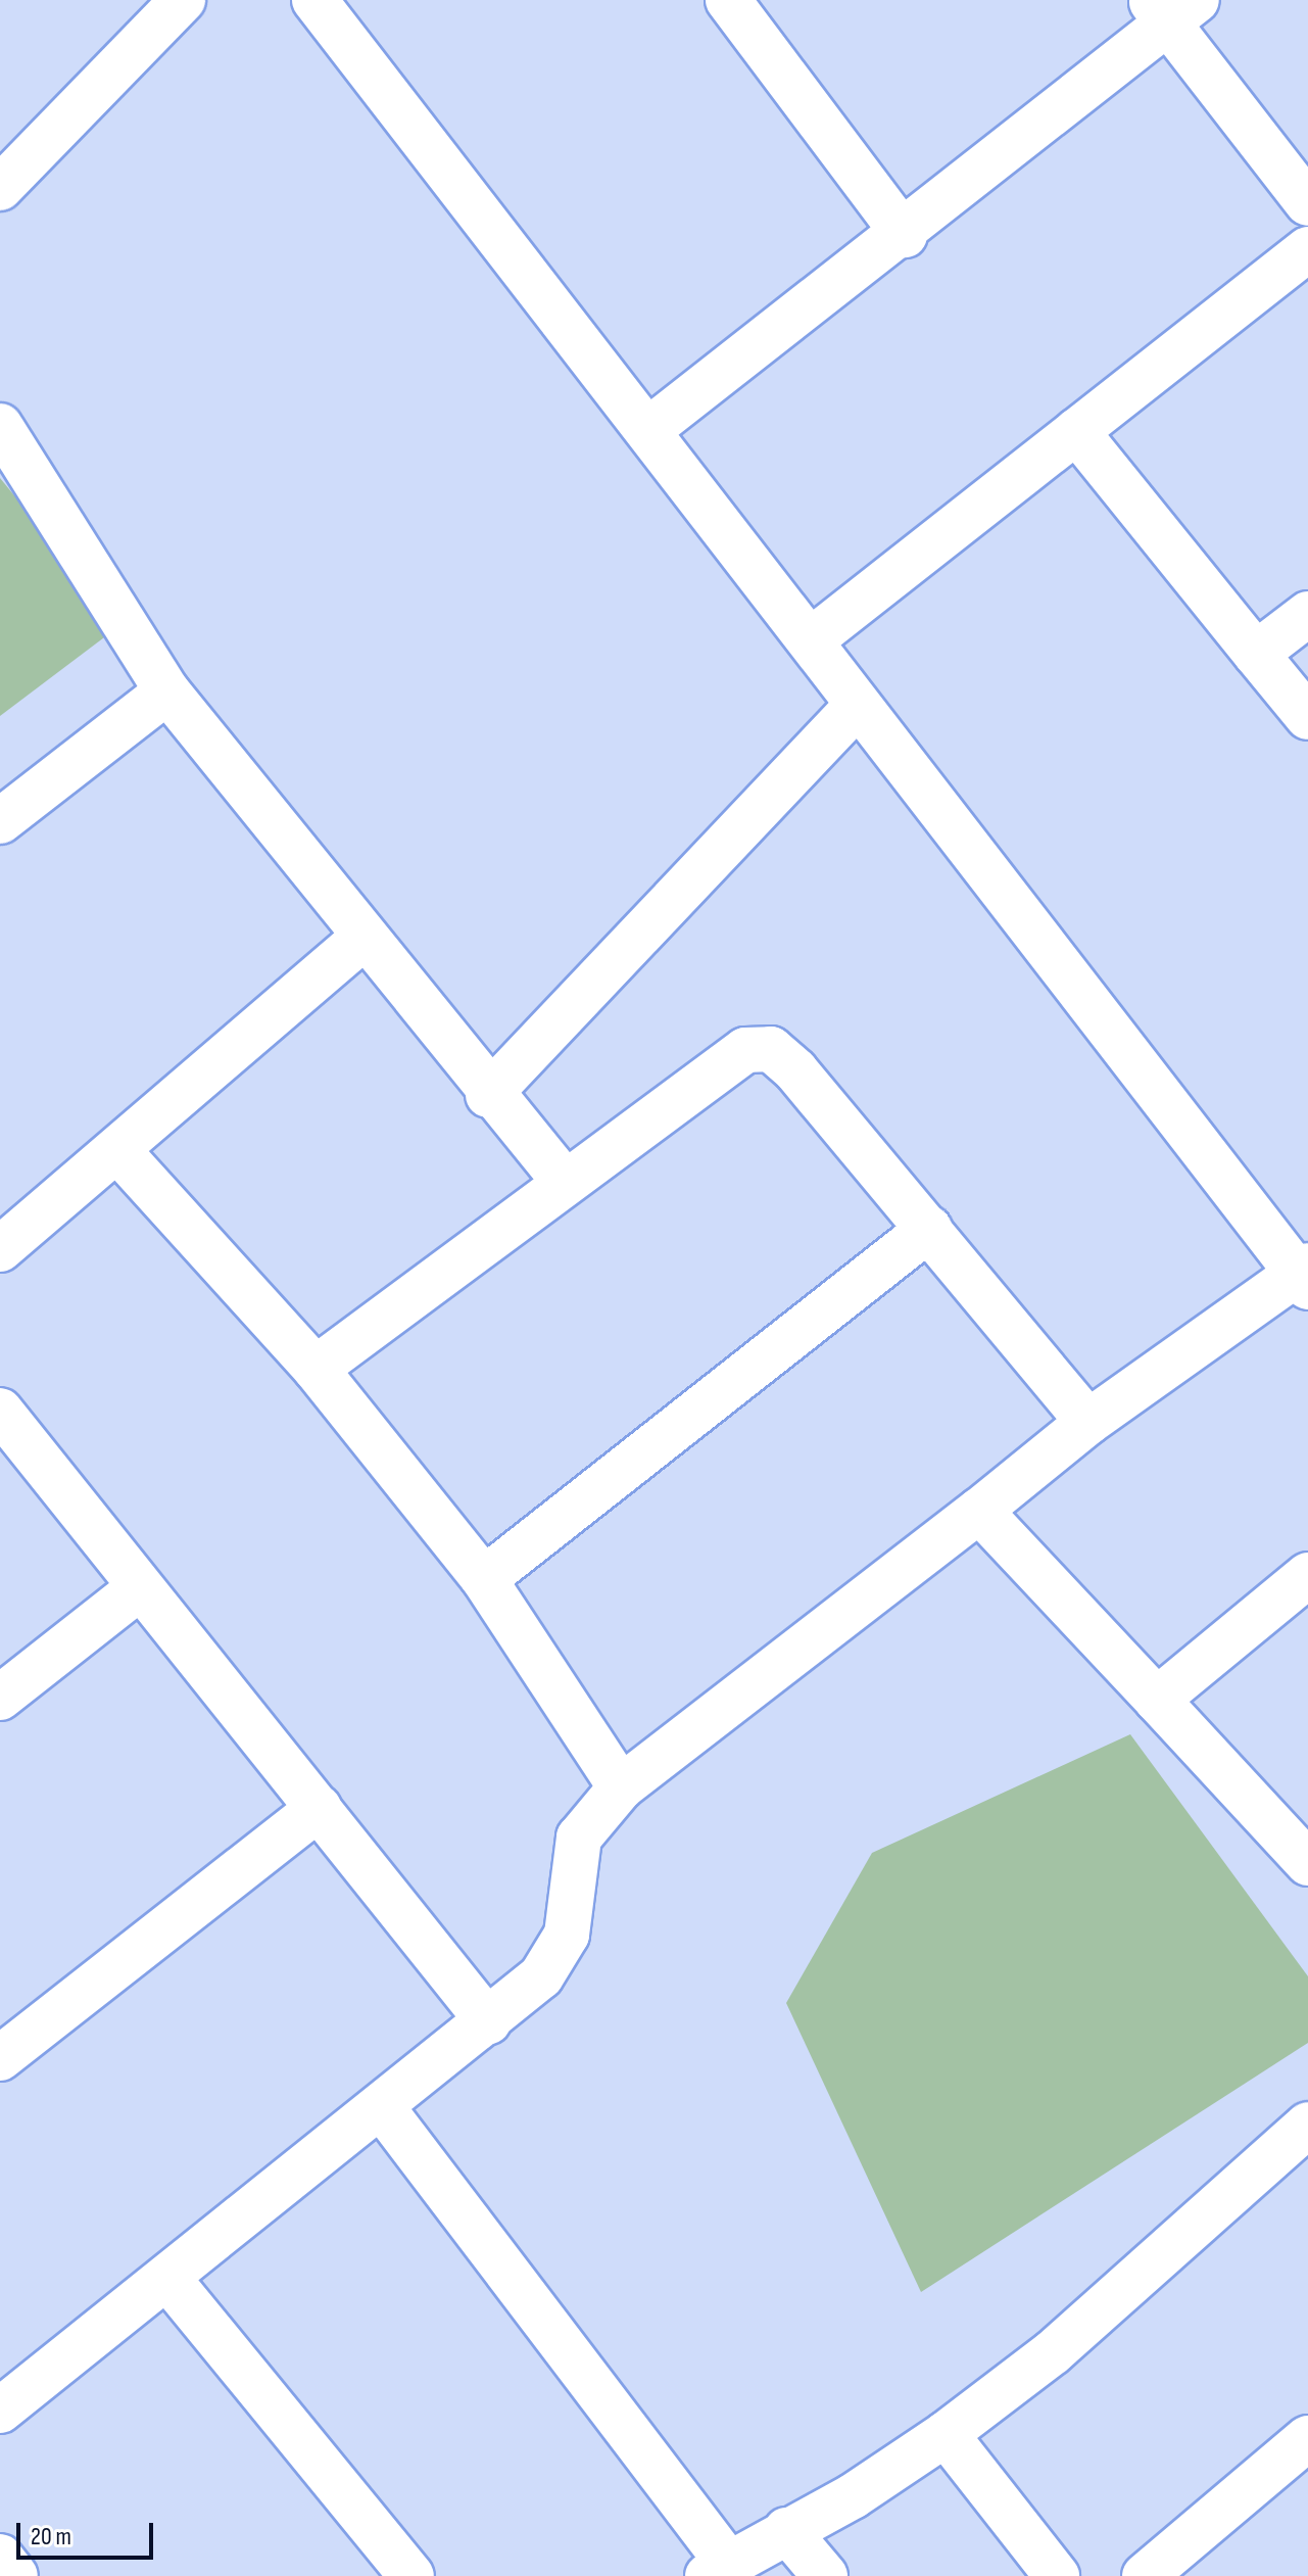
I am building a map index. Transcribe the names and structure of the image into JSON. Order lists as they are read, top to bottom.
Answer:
{
  "scale_bar": "20 m"
}
